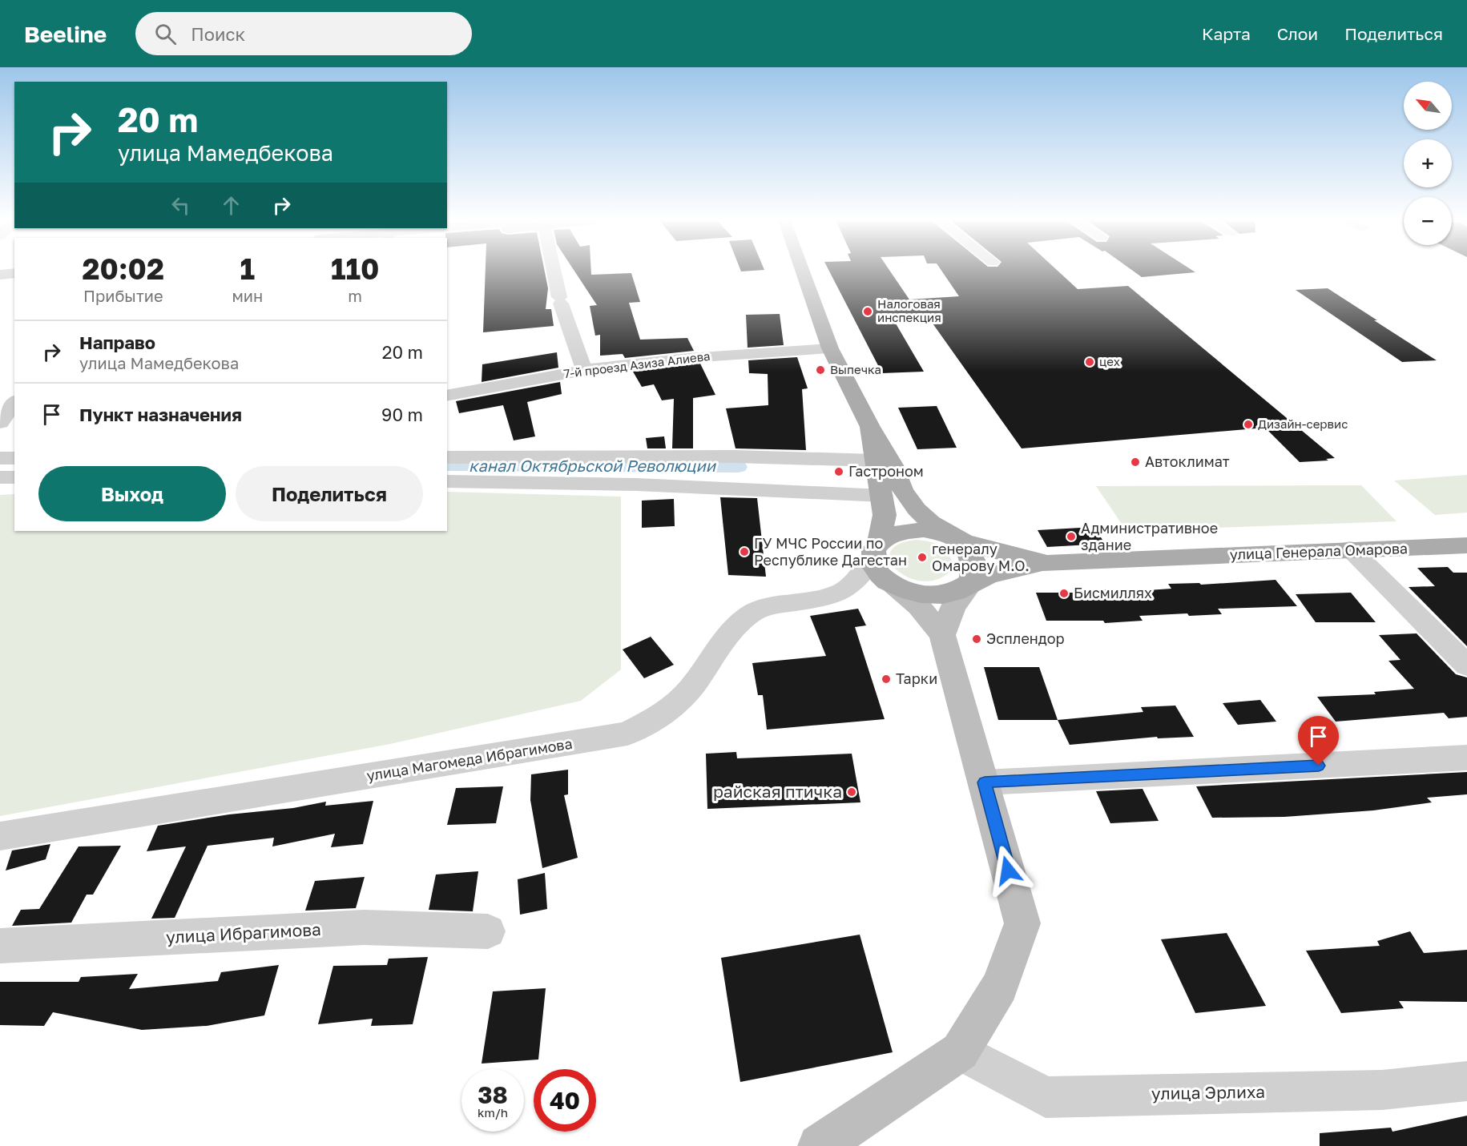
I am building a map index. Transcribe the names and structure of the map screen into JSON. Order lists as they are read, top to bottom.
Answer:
{
  "streets": {
    "main road": ["улица Генерала Омарова"],
    "street": [
      "7-й проезд Азиза Алиева",
      "улица Магомеда Ибрагимова",
      "улица Ибрагимова",
      "улица Эрлиха"
    ]
  },
  "crossings": [
    ["улица Генерала Омарова", "улица Магомеда Ибрагимова"]
  ],
  "water": ["канал Октябрьской Революции"],
  "places": [
    "Налоговая инспекция",
    "цех",
    "Выпечка",
    "Дизайн-сервис",
    "Автоклимат",
    "Гастроном",
    "Административное здание",
    "ГУ МЧС России по Республике Дагестан",
    "генералу Омарову М.О.",
    "Бисмиллях",
    "Эсплендор",
    "Тарки",
    "райская птичка"
  ],
  "north": "top left",
  "page": {
    "header": "Beeline",
    "search": "Поиск",
    "nav": ["Карта", "Слои", "Поделиться"],
    "map_buttons": ["+", "−"],
    "turn": ["20 m", "улица Мамедбекова"],
    "eta": [
      "20:02",
      "Прибытие",
      "1",
      "мин",
      "110",
      "m"
    ],
    "list": [
      {
        "name": "Направо",
        "note": "улица Мамедбекова",
        "value": "20 m"
      },
      {
        "name": "Пункт назначения",
        "value": "90 m"
      }
    ],
    "buttons": ["Выход", "Поделиться"],
    "speed": "38 km/h",
    "limit": "40"
  }
}
